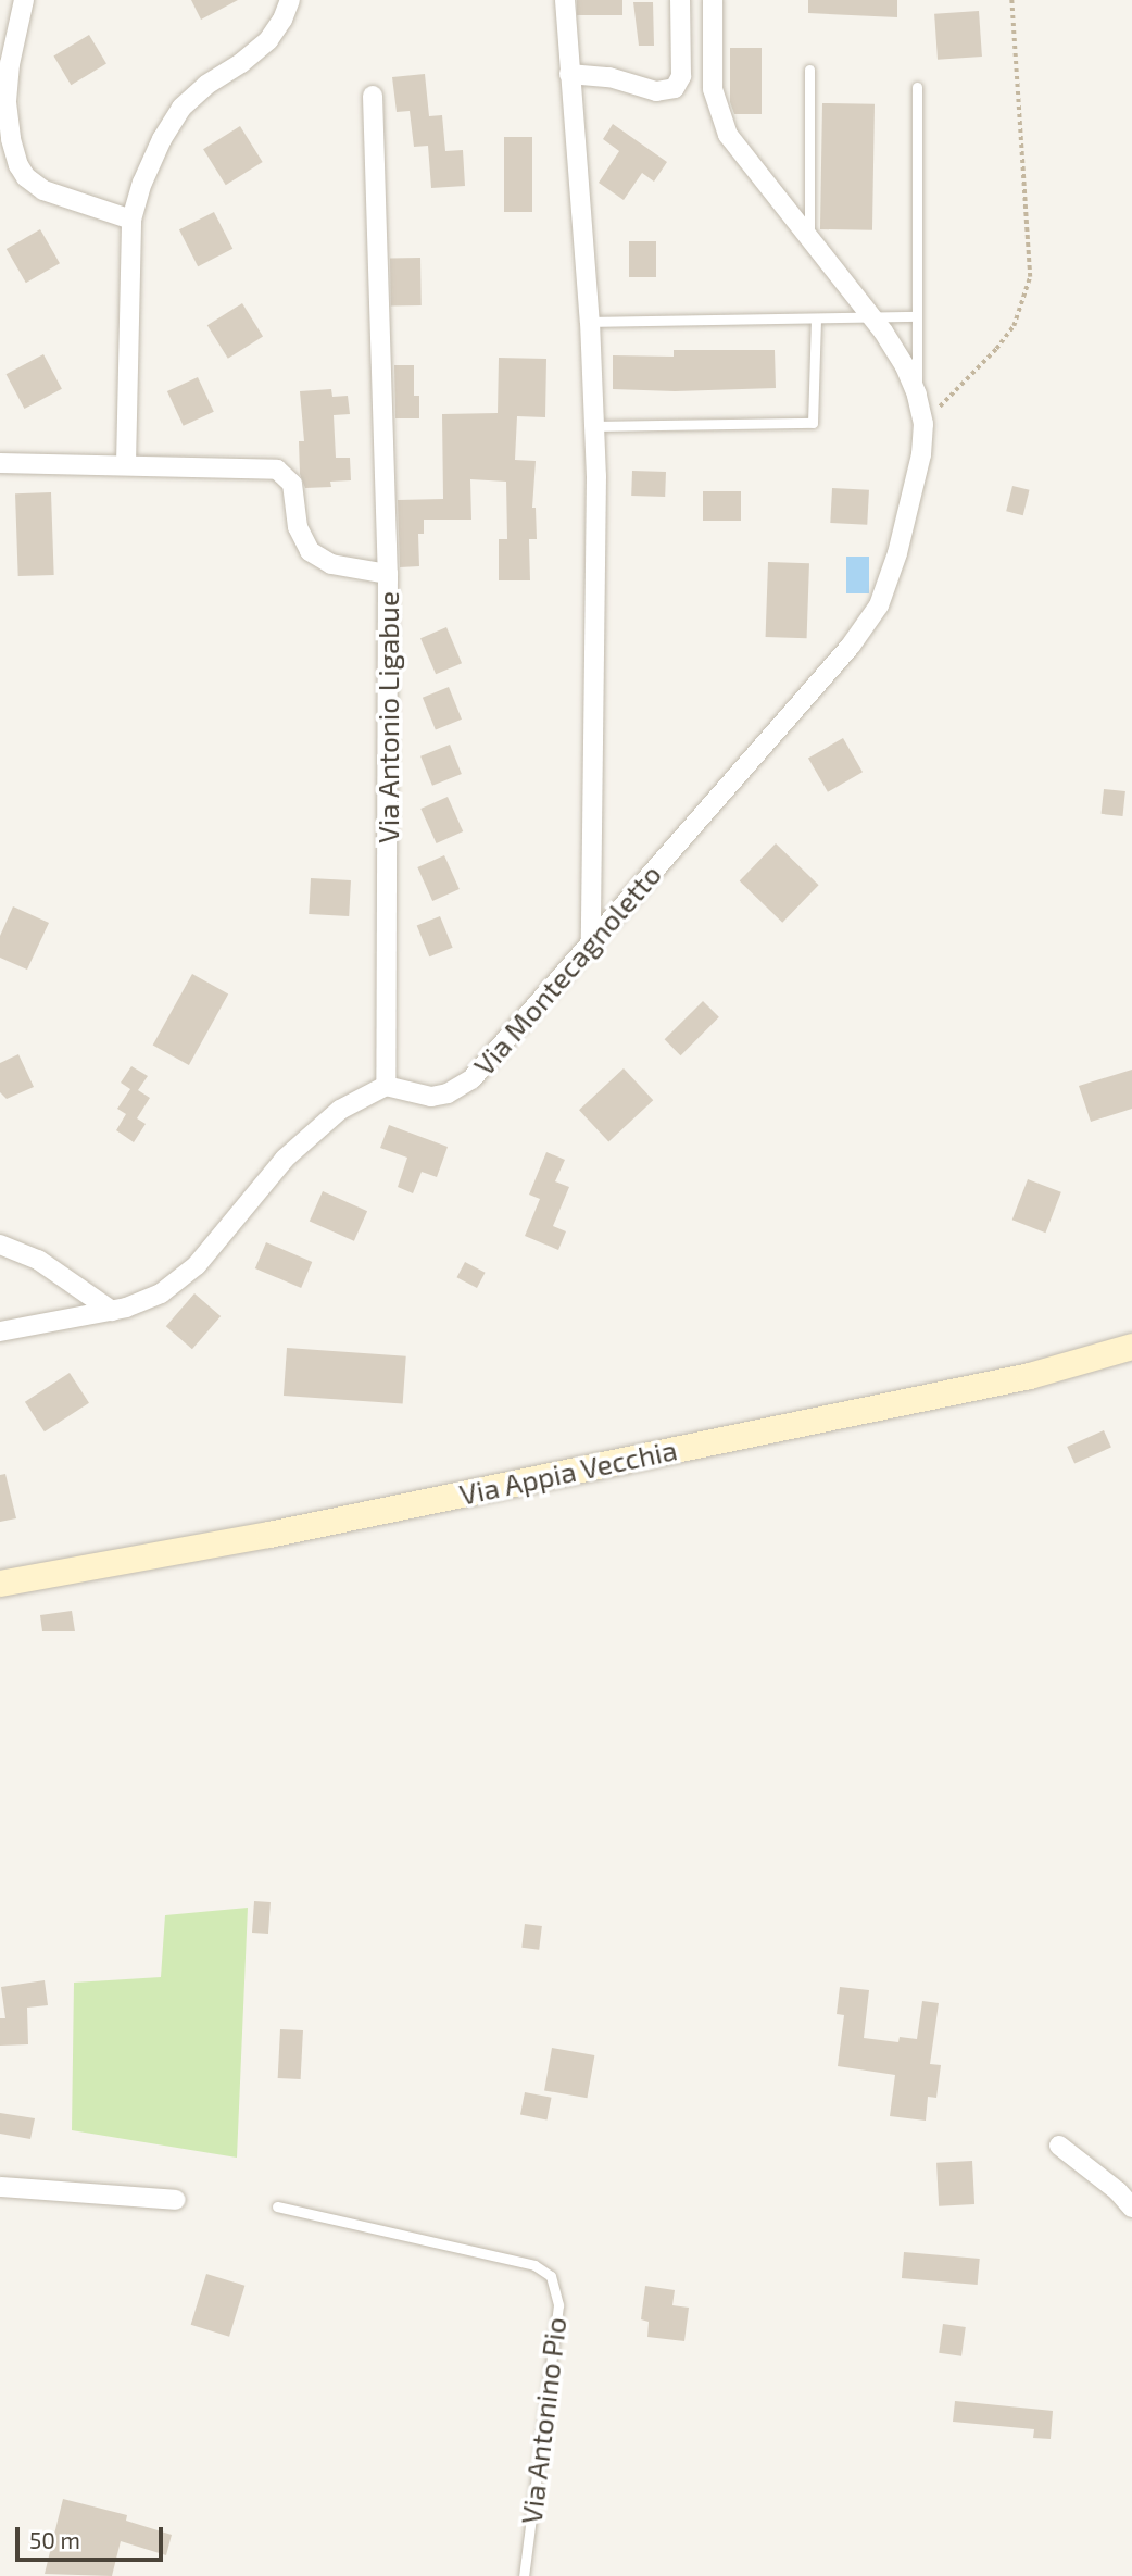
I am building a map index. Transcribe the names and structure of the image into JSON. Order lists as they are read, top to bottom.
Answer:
{
  "streets": {
    "main road": ["Via Appia Vecchia"],
    "street": ["Via Antonio Ligabue", "Via Montecagnoletto"],
    "lane": ["Via Antonino Pio"]
  },
  "crossings": [
    ["Via Antonio Ligabue", "Via Montecagnoletto"]
  ],
  "scale_bar": "50 m"
}
